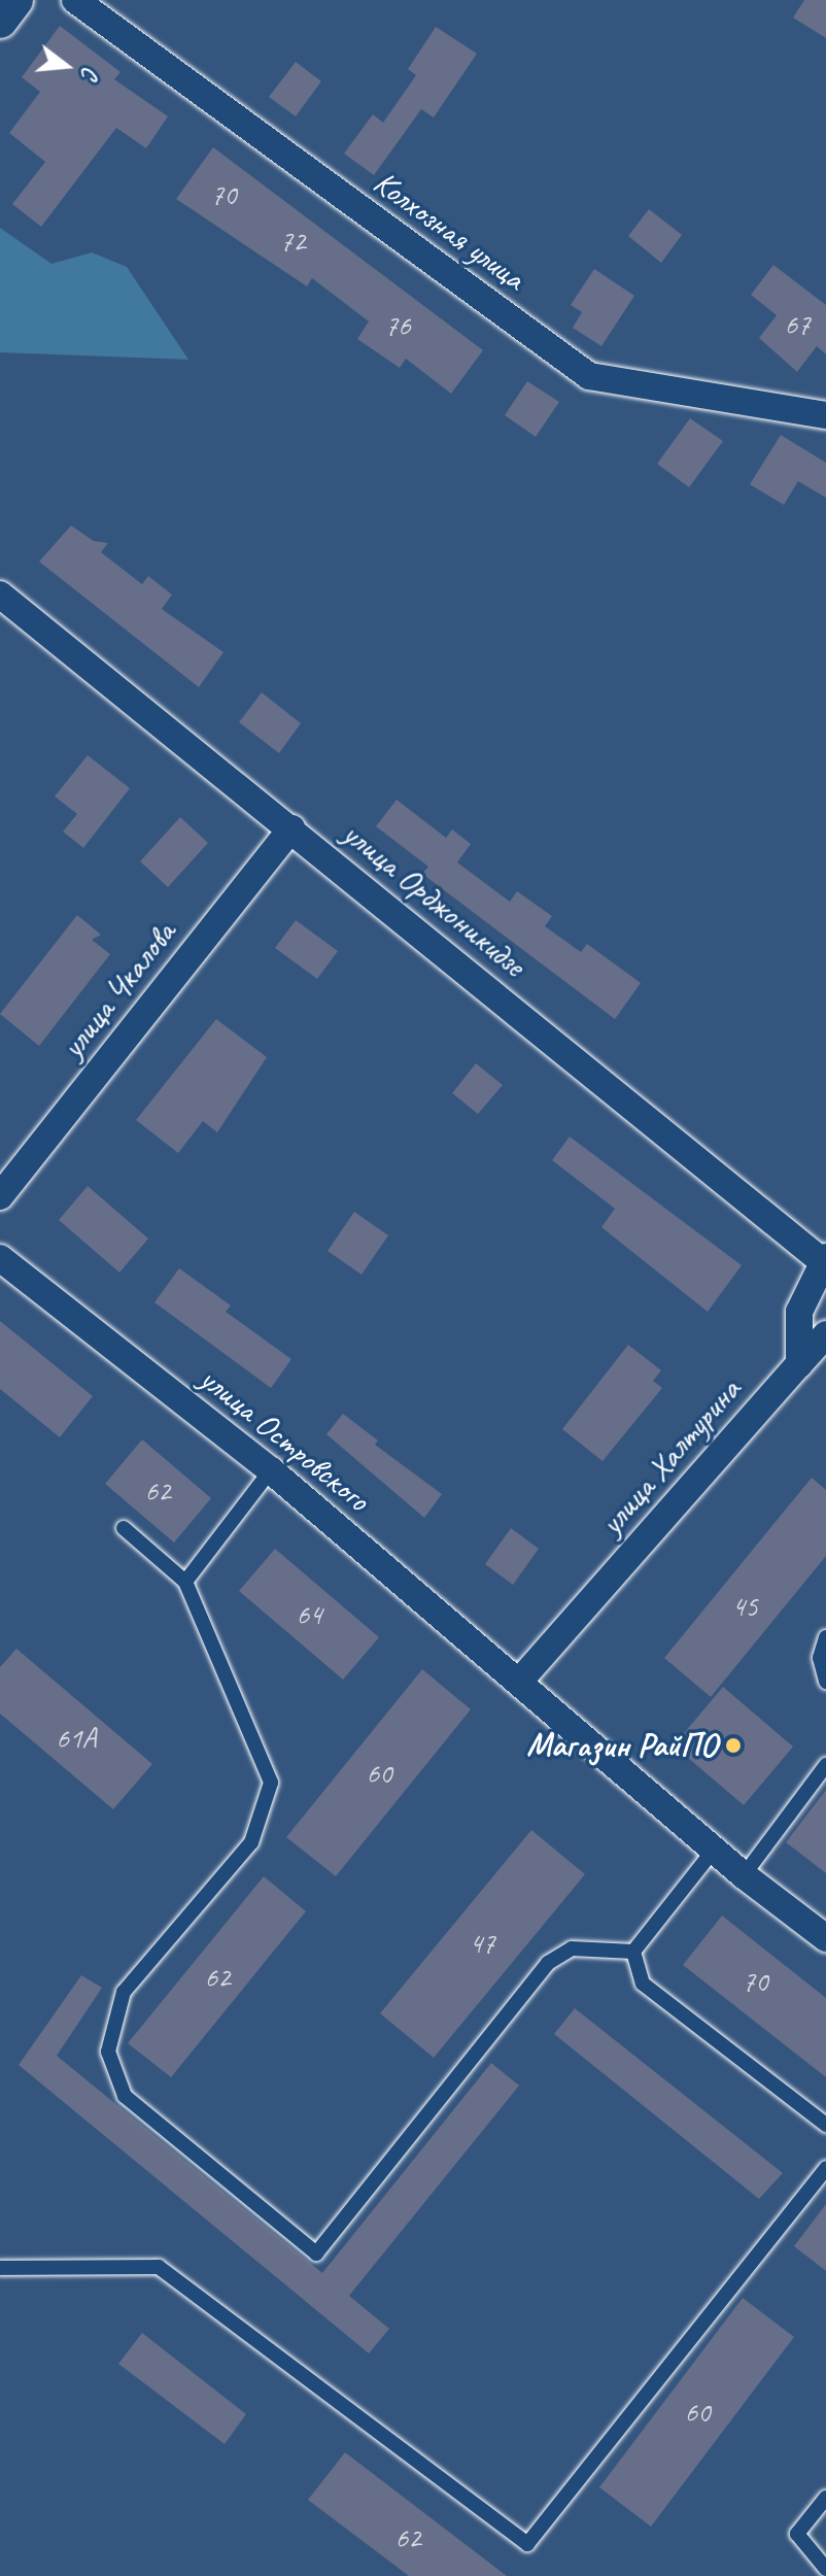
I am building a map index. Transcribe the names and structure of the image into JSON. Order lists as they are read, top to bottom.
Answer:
{
  "streets": {
    "street": [
      "Колхозная улица",
      "улица Орджоникидзе",
      "улица Чкалова",
      "улица Островского",
      "улица Халтурина"
    ]
  },
  "crossings": [
    ["улица Орджоникидзе", "улица Чкалова"],
    ["улица Островского", "улица Халтурина"]
  ],
  "places": ["Магазин РайПО"],
  "house_numbers": [
    "70",
    "72",
    "67",
    "76",
    "62",
    "45",
    "64",
    "61А",
    "60",
    "47",
    "62",
    "70",
    "60",
    "62"
  ],
  "north": "right"
}
